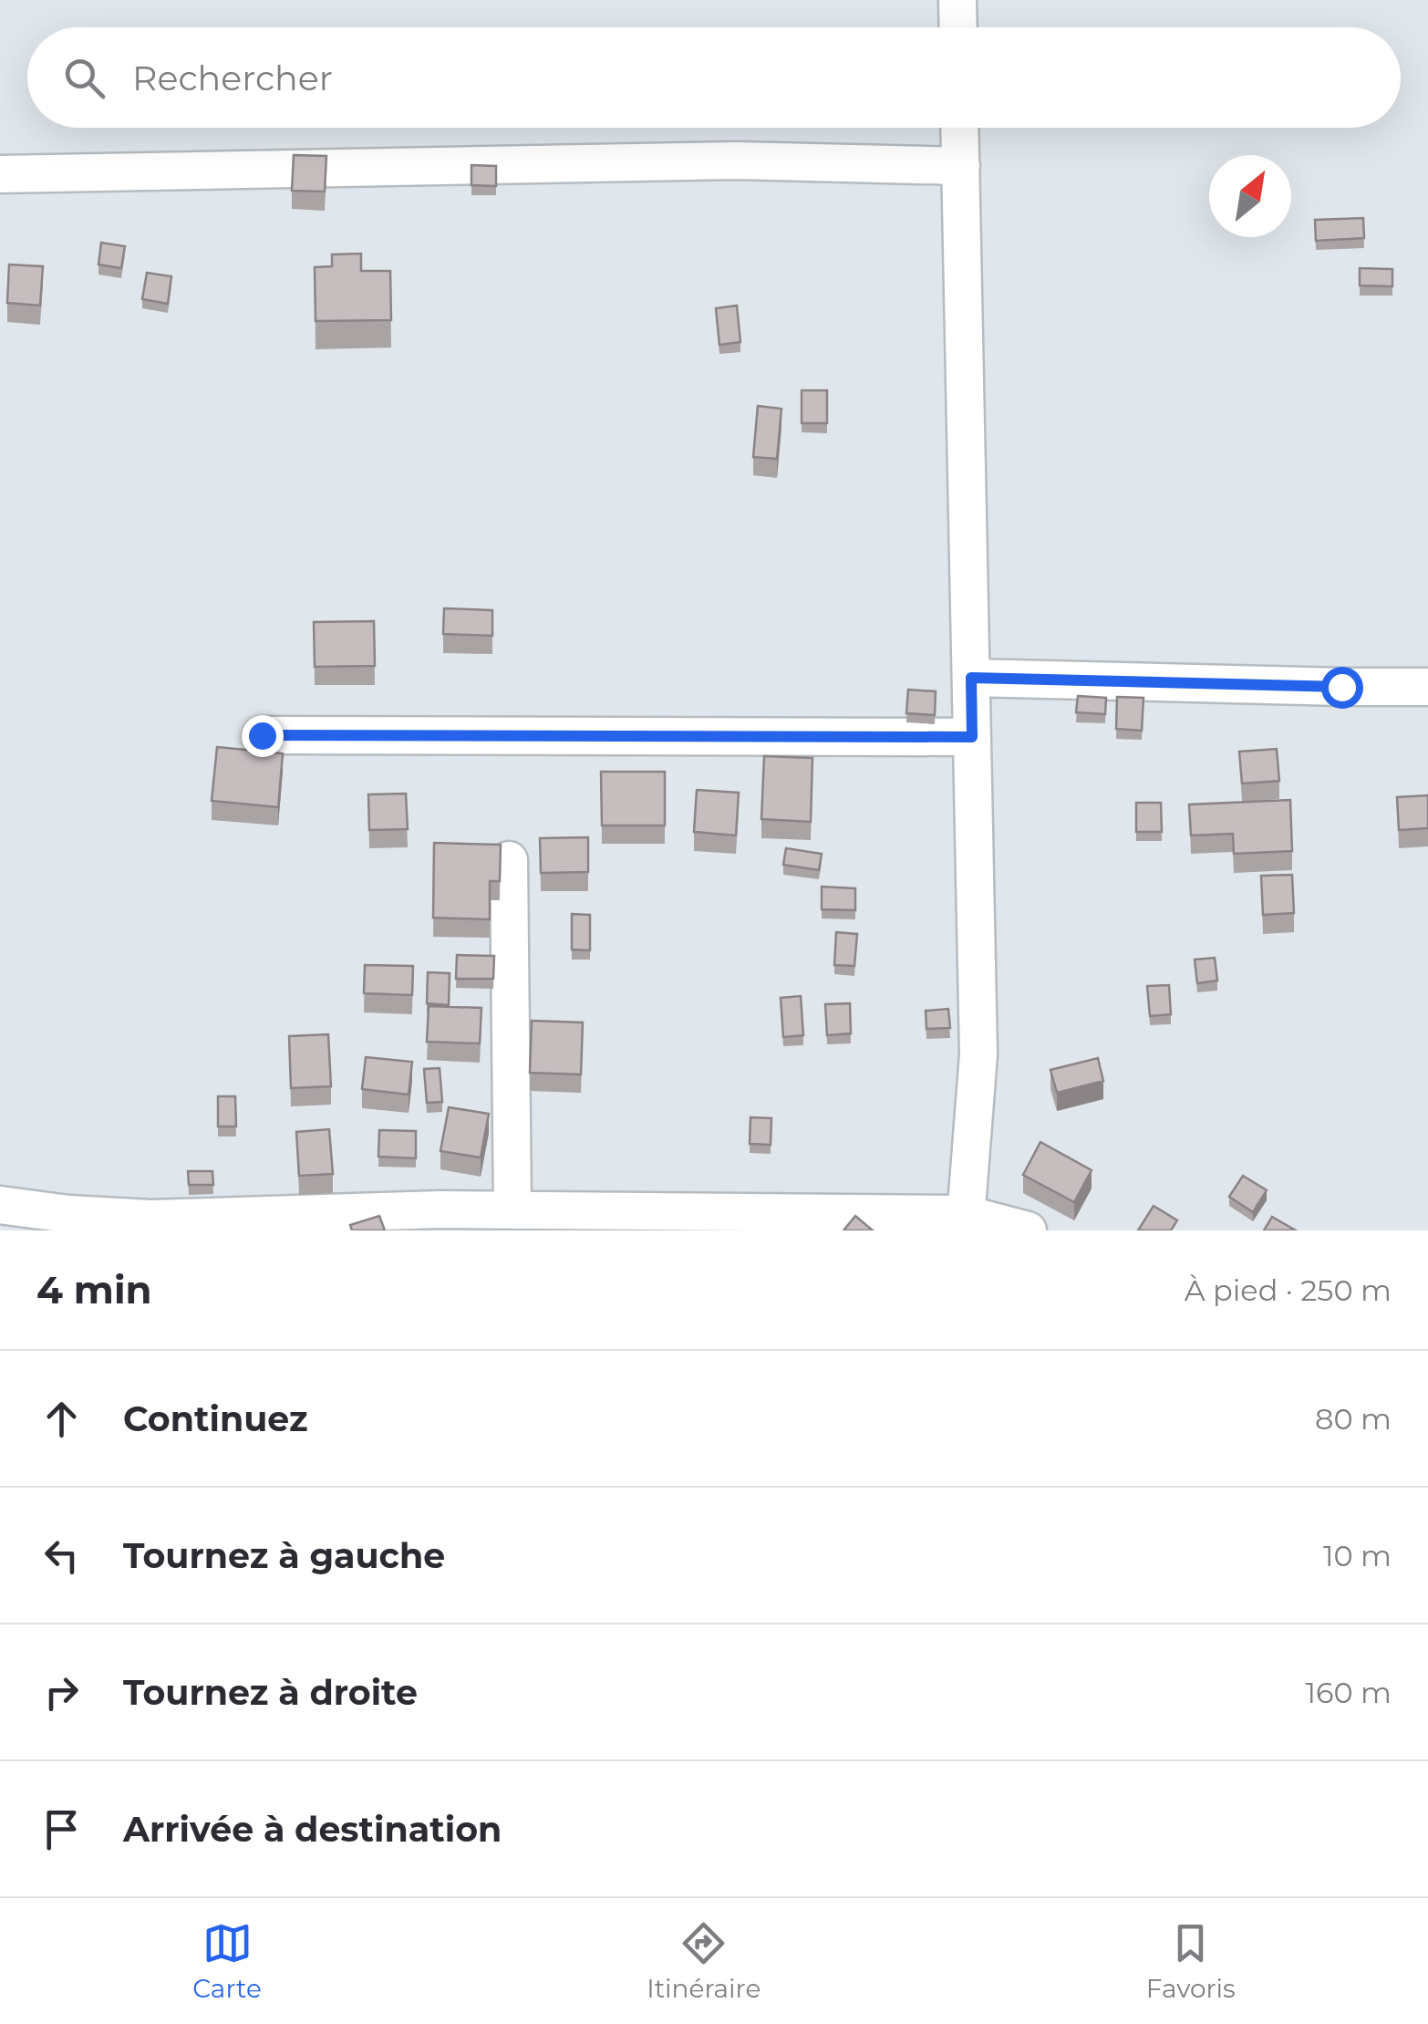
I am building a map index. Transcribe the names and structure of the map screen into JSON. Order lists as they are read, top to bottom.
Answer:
{
  "north": "top right",
  "page": {
    "search": "Rechercher",
    "heading": ["4 min", "À pied · 250 m"],
    "list": [
      ["Continuez", "80 m"],
      ["Tournez à gauche", "10 m"],
      ["Tournez à droite", "160 m"],
      "Arrivée à destination"
    ],
    "nav": ["Carte", "Itinéraire", "Favoris"]
  }
}
